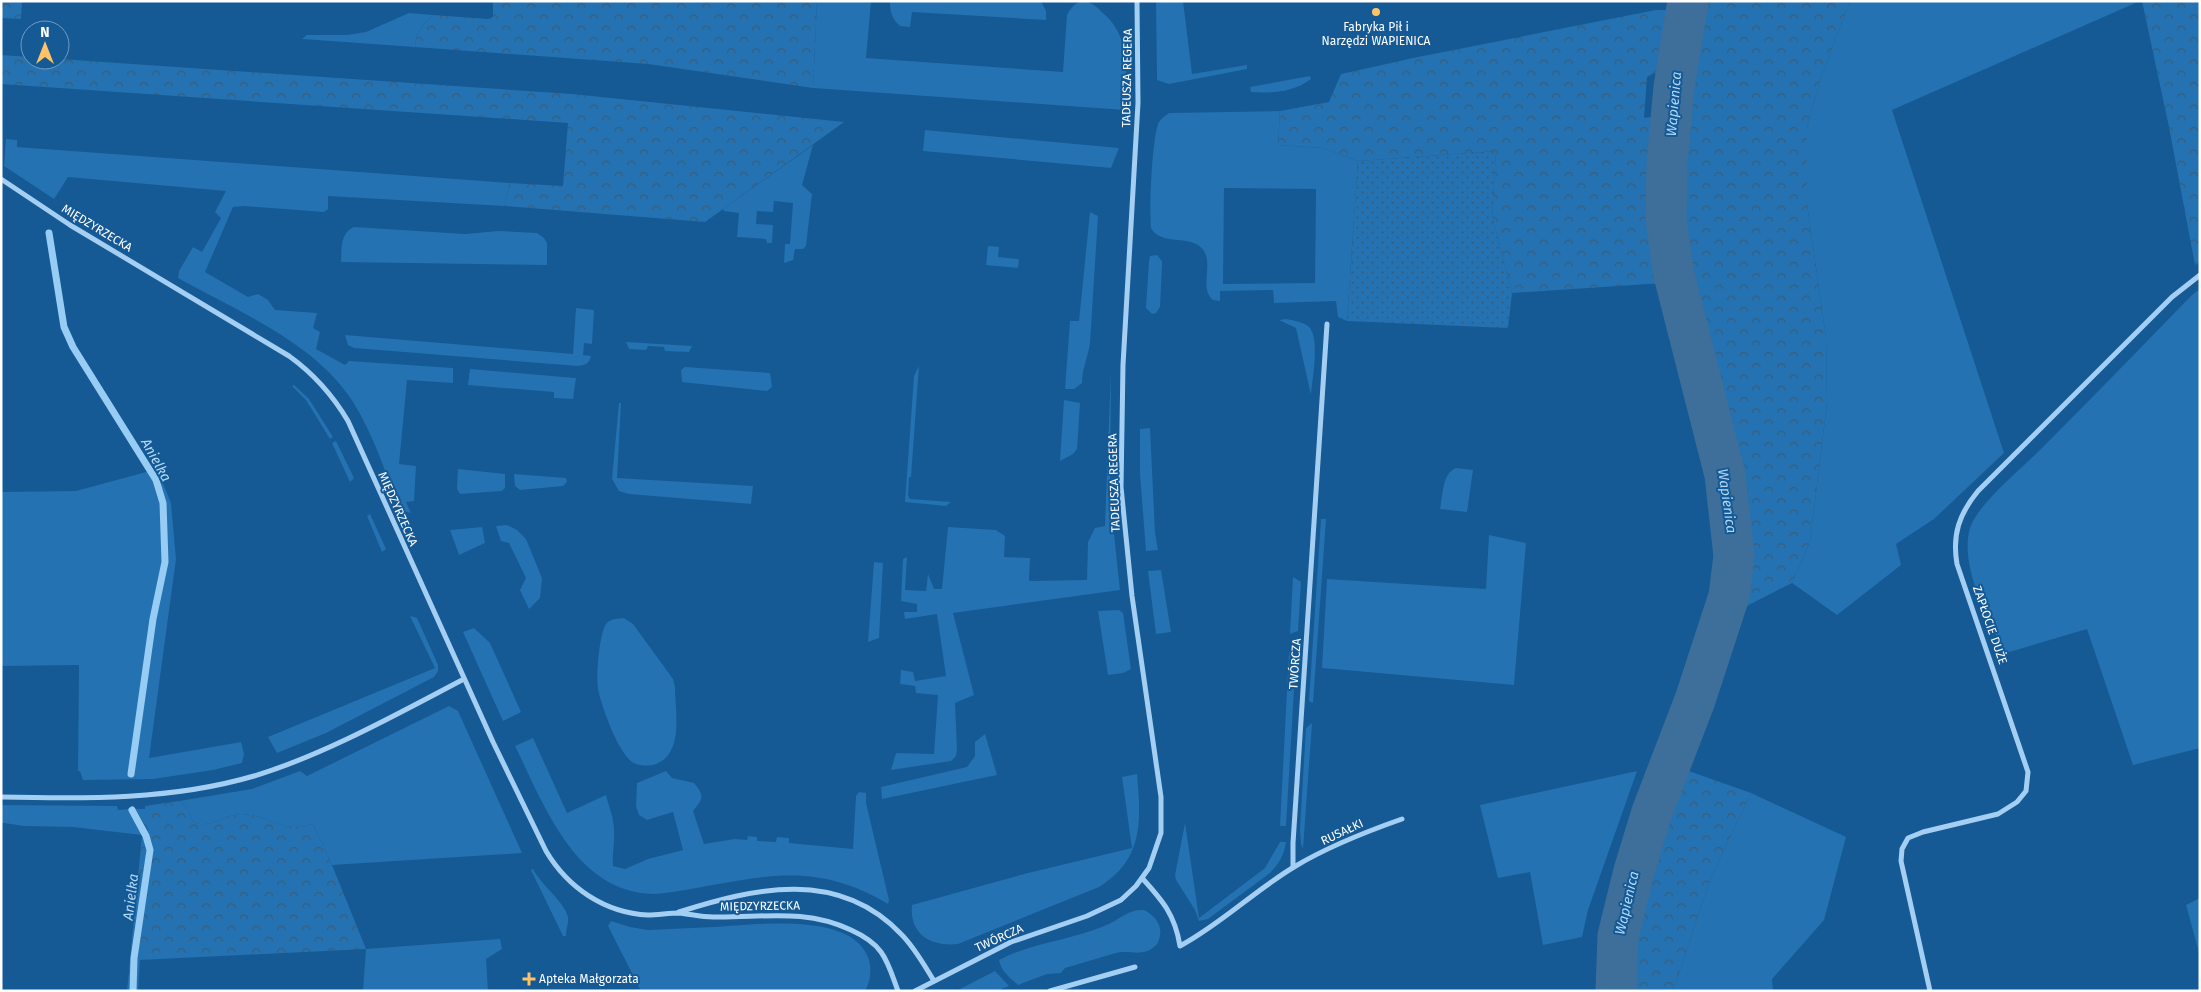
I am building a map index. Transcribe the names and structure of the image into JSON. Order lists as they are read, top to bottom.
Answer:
{
  "streets": {
    "street": [
      "TADEUSZA REGERA",
      "MIĘDZYRZECKA",
      "ZAPŁOCIE DUŻE",
      "TWÓRCZA",
      "RUSAŁKI"
    ]
  },
  "crossings": [
    ["TADEUSZA REGERA", "TWÓRCZA"],
    ["MIĘDZYRZECKA", "TWÓRCZA"],
    ["TWÓRCZA", "RUSAŁKI"]
  ],
  "water": ["Wapienica", "Anielka"],
  "places": {
    "other": ["Fabryka Pił i Narzędzi WAPIENICA"],
    "health": ["Apteka Małgorzata"]
  },
  "north": "top"
}
